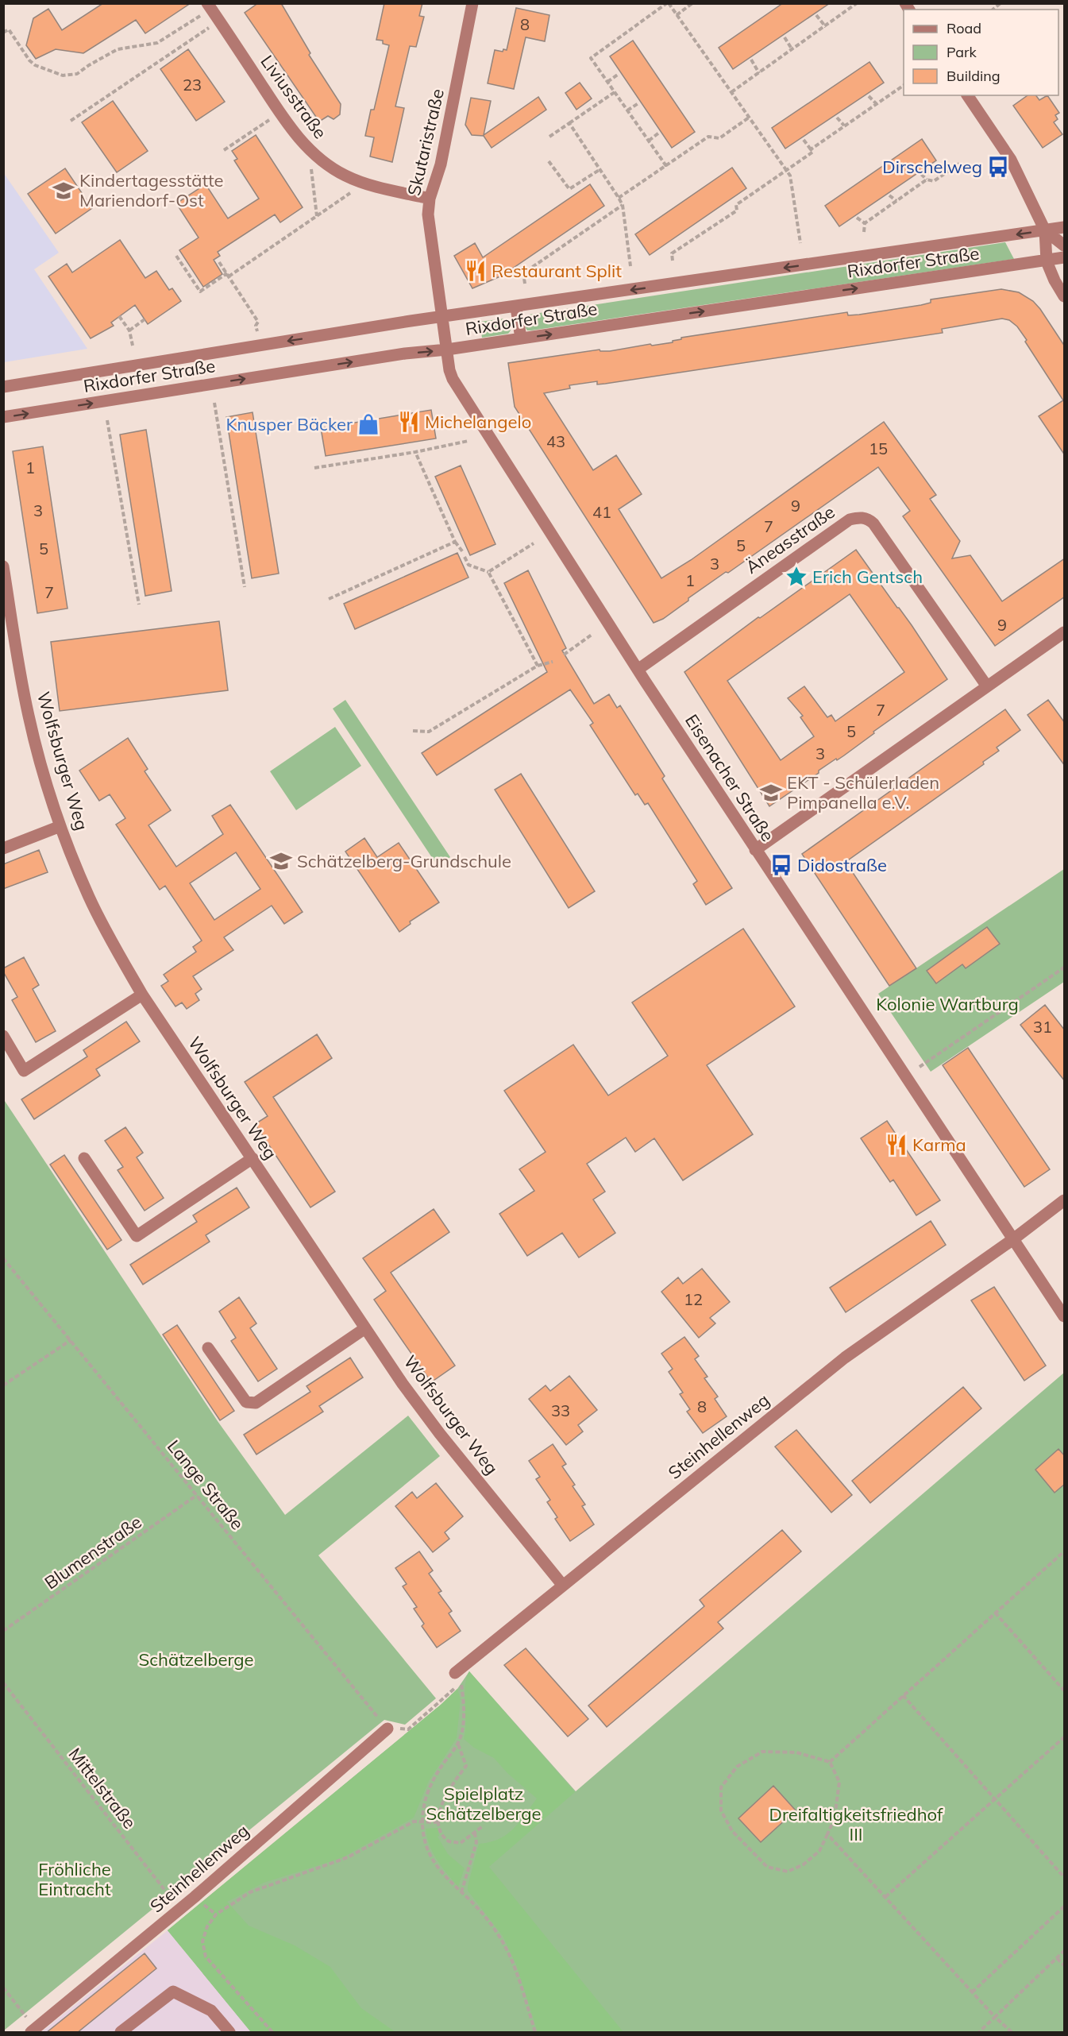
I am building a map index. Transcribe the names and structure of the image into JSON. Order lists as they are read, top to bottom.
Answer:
{
  "streets": {
    "street": [
      "Liviusstraße",
      "Skutaristraße",
      "Rixdorfer Straße",
      "Äneasstraße",
      "Wolfsburger Weg",
      "Eisenacher Straße",
      "Steinhellenweg"
    ],
    "path": ["Lange Straße", "Blumenstraße", "Mittelstraße"]
  },
  "crossings": [
    ["Liviusstraße", "Skutaristraße"],
    ["Skutaristraße", "Rixdorfer Straße"],
    ["Skutaristraße", "Eisenacher Straße"],
    ["Rixdorfer Straße", "Eisenacher Straße"],
    ["Äneasstraße", "Eisenacher Straße"],
    ["Wolfsburger Weg", "Steinhellenweg"],
    ["Eisenacher Straße", "Steinhellenweg"],
    ["Steinhellenweg", "Lange Straße"],
    ["Steinhellenweg", "Mittelstraße"],
    ["Lange Straße", "Blumenstraße"]
  ],
  "parks": [
    "Kolonie Wartburg",
    "Schätzelberge",
    "Spielplatz Schätzelberge",
    "Dreifaltigkeitsfriedhof III",
    "Fröhliche Eintracht"
  ],
  "places": {
    "bus stop": ["Dirschelweg", "Didostraße"],
    "school or university": ["Kindertagesstätte Mariendorf-Ost", "EKT - Schülerladen Pimpanella e.V.", "Schätzelberg-Grundschule"],
    "restaurant": ["Restaurant Split", "Michelangelo", "Karma"],
    "shop": ["Knusper Bäcker"],
    "place": ["Erich Gentsch"]
  },
  "house_numbers": [
    "8",
    "23",
    "43",
    "15",
    "1",
    "9",
    "3",
    "41",
    "7",
    "5",
    "5",
    "3",
    "1",
    "7",
    "9",
    "7",
    "5",
    "3",
    "31",
    "12",
    "8",
    "33"
  ],
  "legend": ["Road", "Park", "Building"]
}
